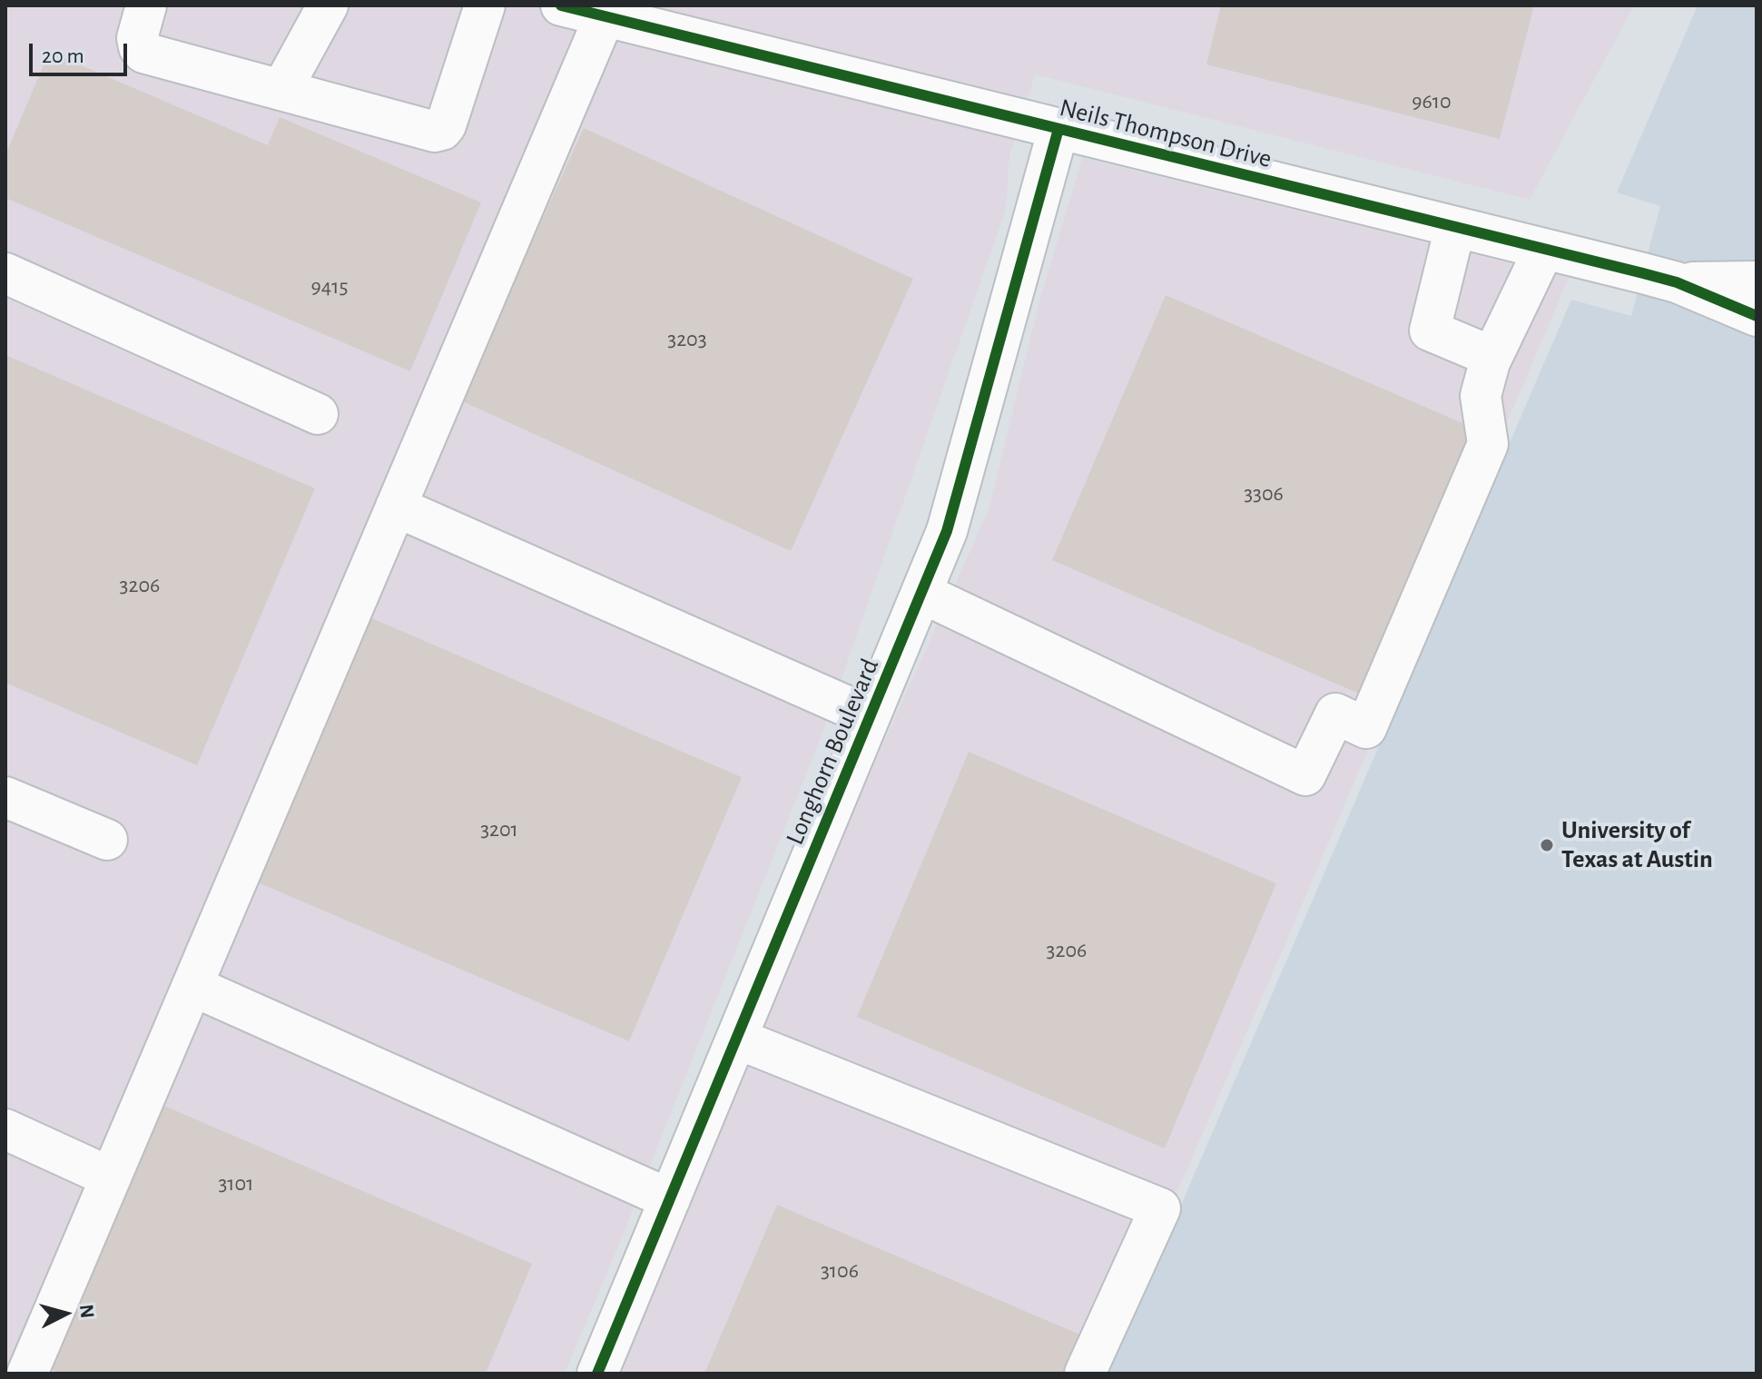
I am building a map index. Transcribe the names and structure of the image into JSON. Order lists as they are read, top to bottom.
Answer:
{
  "streets": {
    "street": ["Neils Thompson Drive", "Longhorn Boulevard"]
  },
  "crossings": [
    ["Neils Thompson Drive", "Longhorn Boulevard"]
  ],
  "places": ["University of Texas at Austin"],
  "house_numbers": [
    "9610",
    "9415",
    "3203",
    "3306",
    "3206",
    "3201",
    "3206",
    "3101",
    "3106"
  ],
  "scale_bar": "20 m",
  "north": "right"
}
